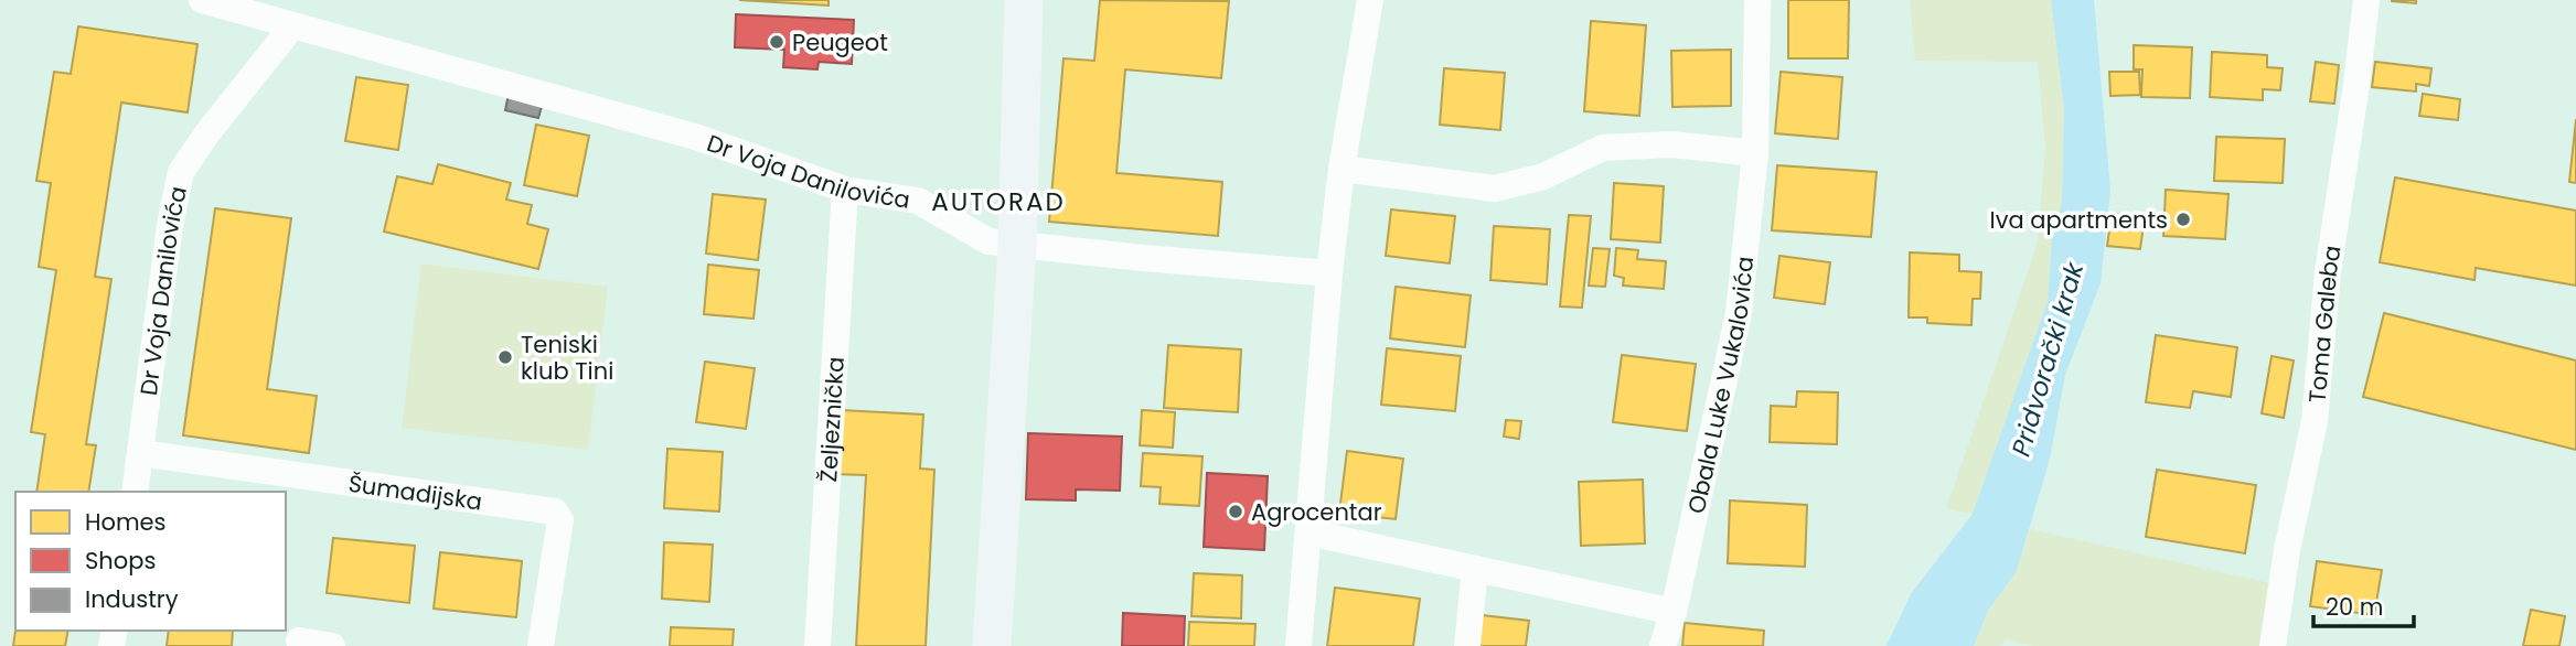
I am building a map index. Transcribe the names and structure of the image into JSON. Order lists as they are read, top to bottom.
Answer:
{
  "streets": {
    "street": [
      "Dr Voja Danilovića",
      "Toma Galeba",
      "Obala Luke Vukalovića",
      "Željeznička",
      "Šumadijska"
    ]
  },
  "crossings": [
    ["Dr Voja Danilovića", "Željeznička"],
    ["Dr Voja Danilovića", "Šumadijska"]
  ],
  "districts": ["AUTORAD"],
  "water": ["Pridvorački krak"],
  "places": [
    "Peugeot",
    "Iva apartments",
    "Teniski klub Tini",
    "Agrocentar"
  ],
  "legend": ["Homes", "Shops", "Industry"],
  "scale_bar": "20 m"
}
